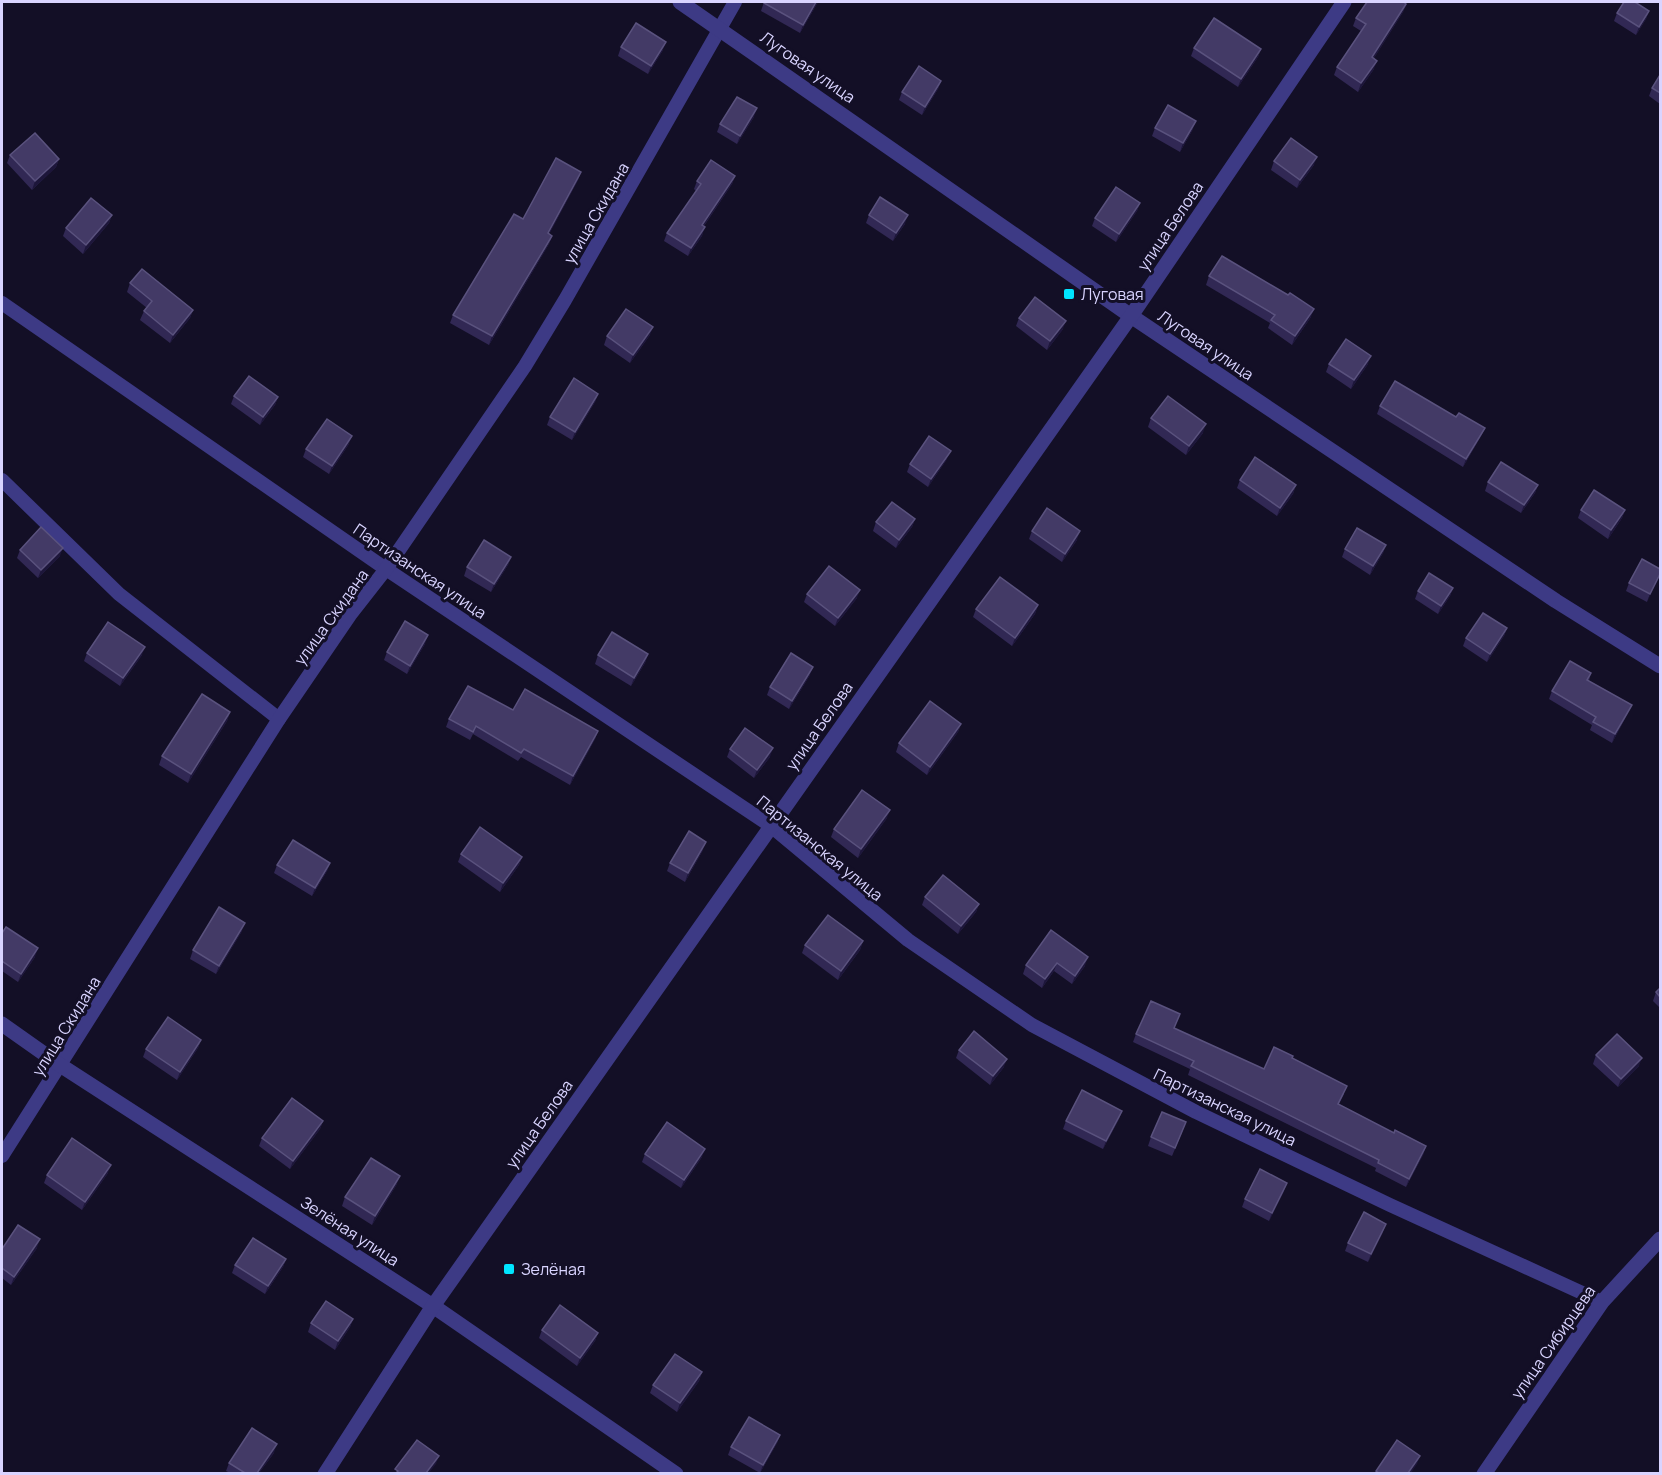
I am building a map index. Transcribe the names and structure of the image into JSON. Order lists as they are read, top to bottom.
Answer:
{
  "streets": {
    "street": [
      "Луговая улица",
      "улица Белова",
      "Зелёная улица",
      "улица Сибирцева"
    ],
    "lane": ["улица Скидана", "Партизанская улица"]
  },
  "crossings": [
    ["Луговая улица", "улица Скидана"],
    ["Луговая улица", "улица Белова"],
    ["улица Скидана", "Партизанская улица"],
    ["улица Скидана", "Зелёная улица"],
    ["улица Белова", "Партизанская улица"],
    ["улица Белова", "Зелёная улица"],
    ["Партизанская улица", "улица Сибирцева"]
  ],
  "places": {
    "transit": ["Луговая", "Зелёная"]
  }
}
